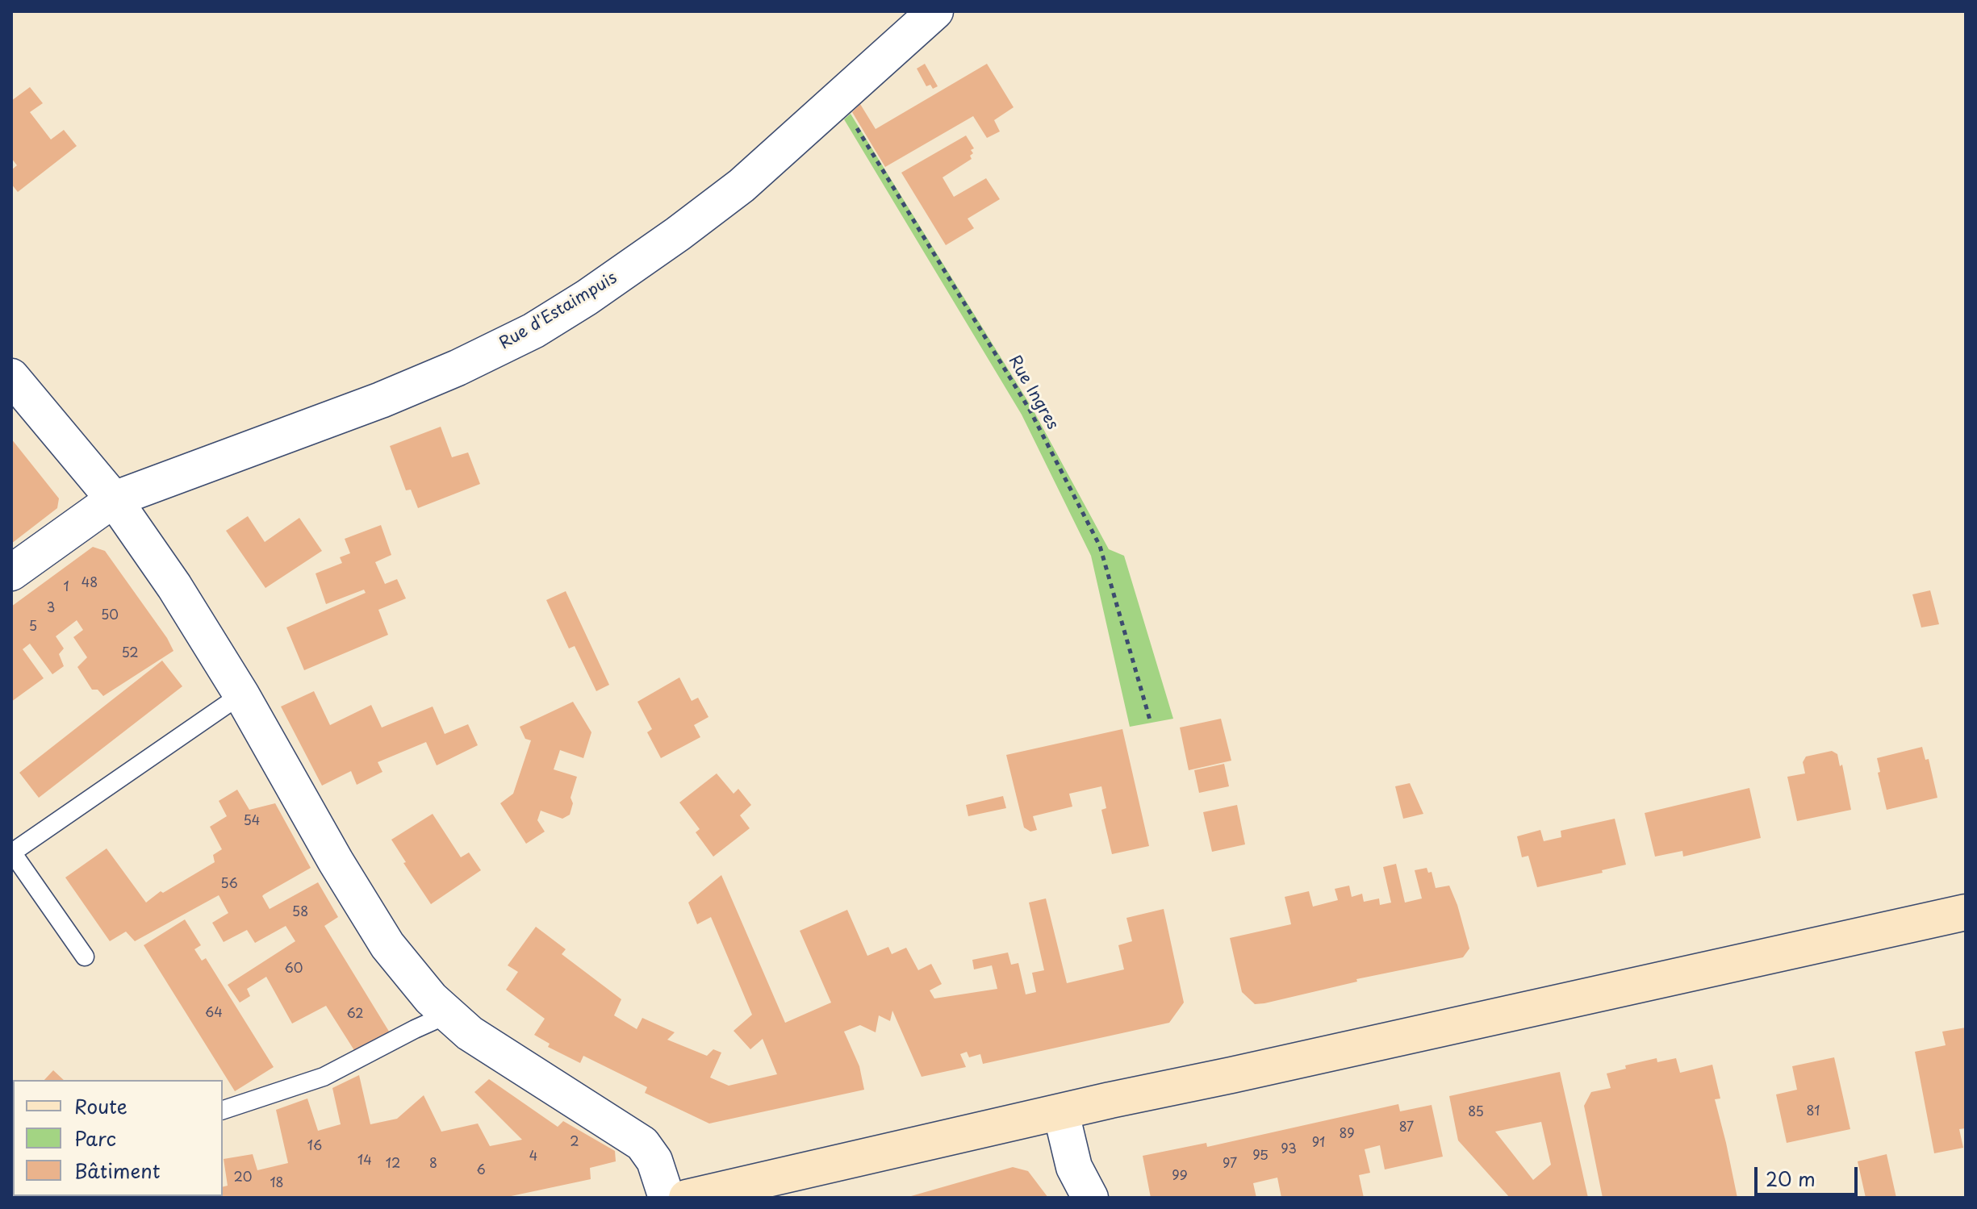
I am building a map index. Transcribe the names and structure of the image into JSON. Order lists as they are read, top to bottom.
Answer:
{
  "streets": {
    "street": ["Rue d'Estaimpuis"],
    "path": ["Rue Ingres"]
  },
  "crossings": [
    ["Rue d'Estaimpuis", "Rue Ingres"]
  ],
  "house_numbers": [
    "48",
    "1",
    "3",
    "50",
    "5",
    "52",
    "54",
    "56",
    "58",
    "60",
    "64",
    "62",
    "81",
    "85",
    "87",
    "89",
    "2",
    "91",
    "16",
    "93",
    "95",
    "4",
    "14",
    "12",
    "8",
    "97",
    "6",
    "99",
    "20",
    "18"
  ],
  "legend": ["Route", "Parc", "Bâtiment"],
  "scale_bar": "20 m"
}
